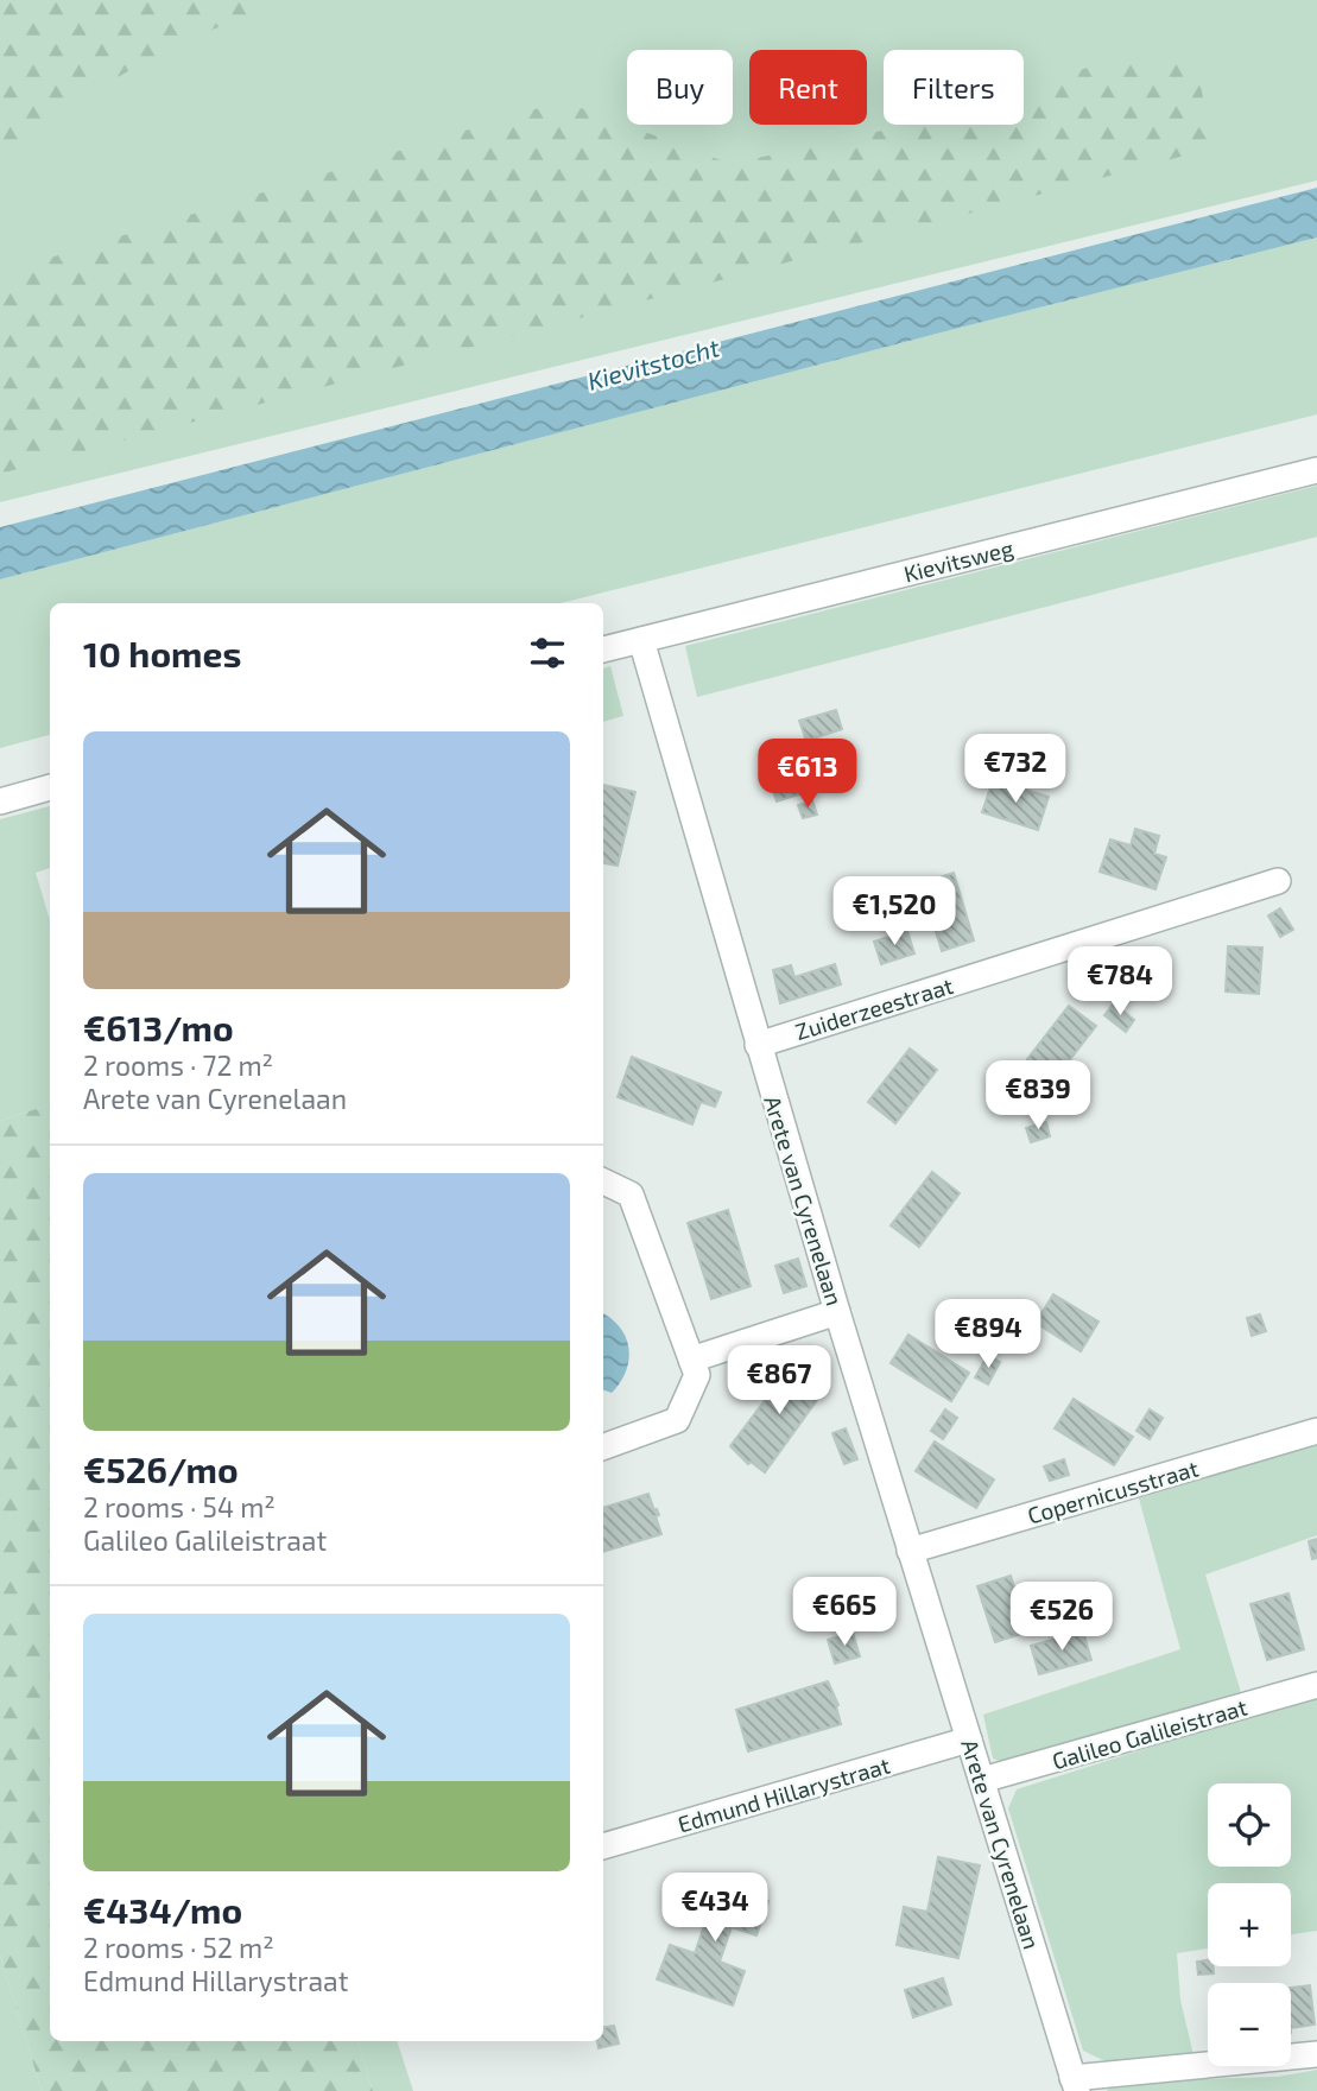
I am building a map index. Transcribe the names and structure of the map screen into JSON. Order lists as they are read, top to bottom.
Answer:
{
  "streets": {
    "street": [
      "Kievitsweg",
      "Zuiderzeestraat",
      "Arete van Cyrenelaan",
      "Copernicusstraat",
      "Galileo Galileistraat",
      "Edmund Hillarystraat"
    ]
  },
  "crossings": [
    ["Kievitsweg", "Arete van Cyrenelaan"],
    ["Zuiderzeestraat", "Arete van Cyrenelaan"],
    ["Arete van Cyrenelaan", "Copernicusstraat"],
    ["Arete van Cyrenelaan", "Galileo Galileistraat"],
    ["Arete van Cyrenelaan", "Edmund Hillarystraat"]
  ],
  "water": ["Kievitstocht"],
  "page": {
    "chip": ["Buy", "Rent", "Filters"],
    "heading": "10 homes",
    "list": [
      {
        "name": "€613/mo",
        "note": "2 rooms · 72 m² · Arete van Cyrenelaan"
      },
      {
        "name": "€526/mo",
        "note": "2 rooms · 54 m² · Galileo Galileistraat"
      },
      {
        "name": "€434/mo",
        "note": "2 rooms · 52 m² · Edmund Hillarystraat"
      }
    ],
    "price": [
      "€732",
      "€613",
      "€1,520",
      "€784",
      "€839",
      "€894",
      "€867",
      "€665",
      "€526",
      "€434"
    ],
    "map_buttons": ["+", "−"]
  }
}
